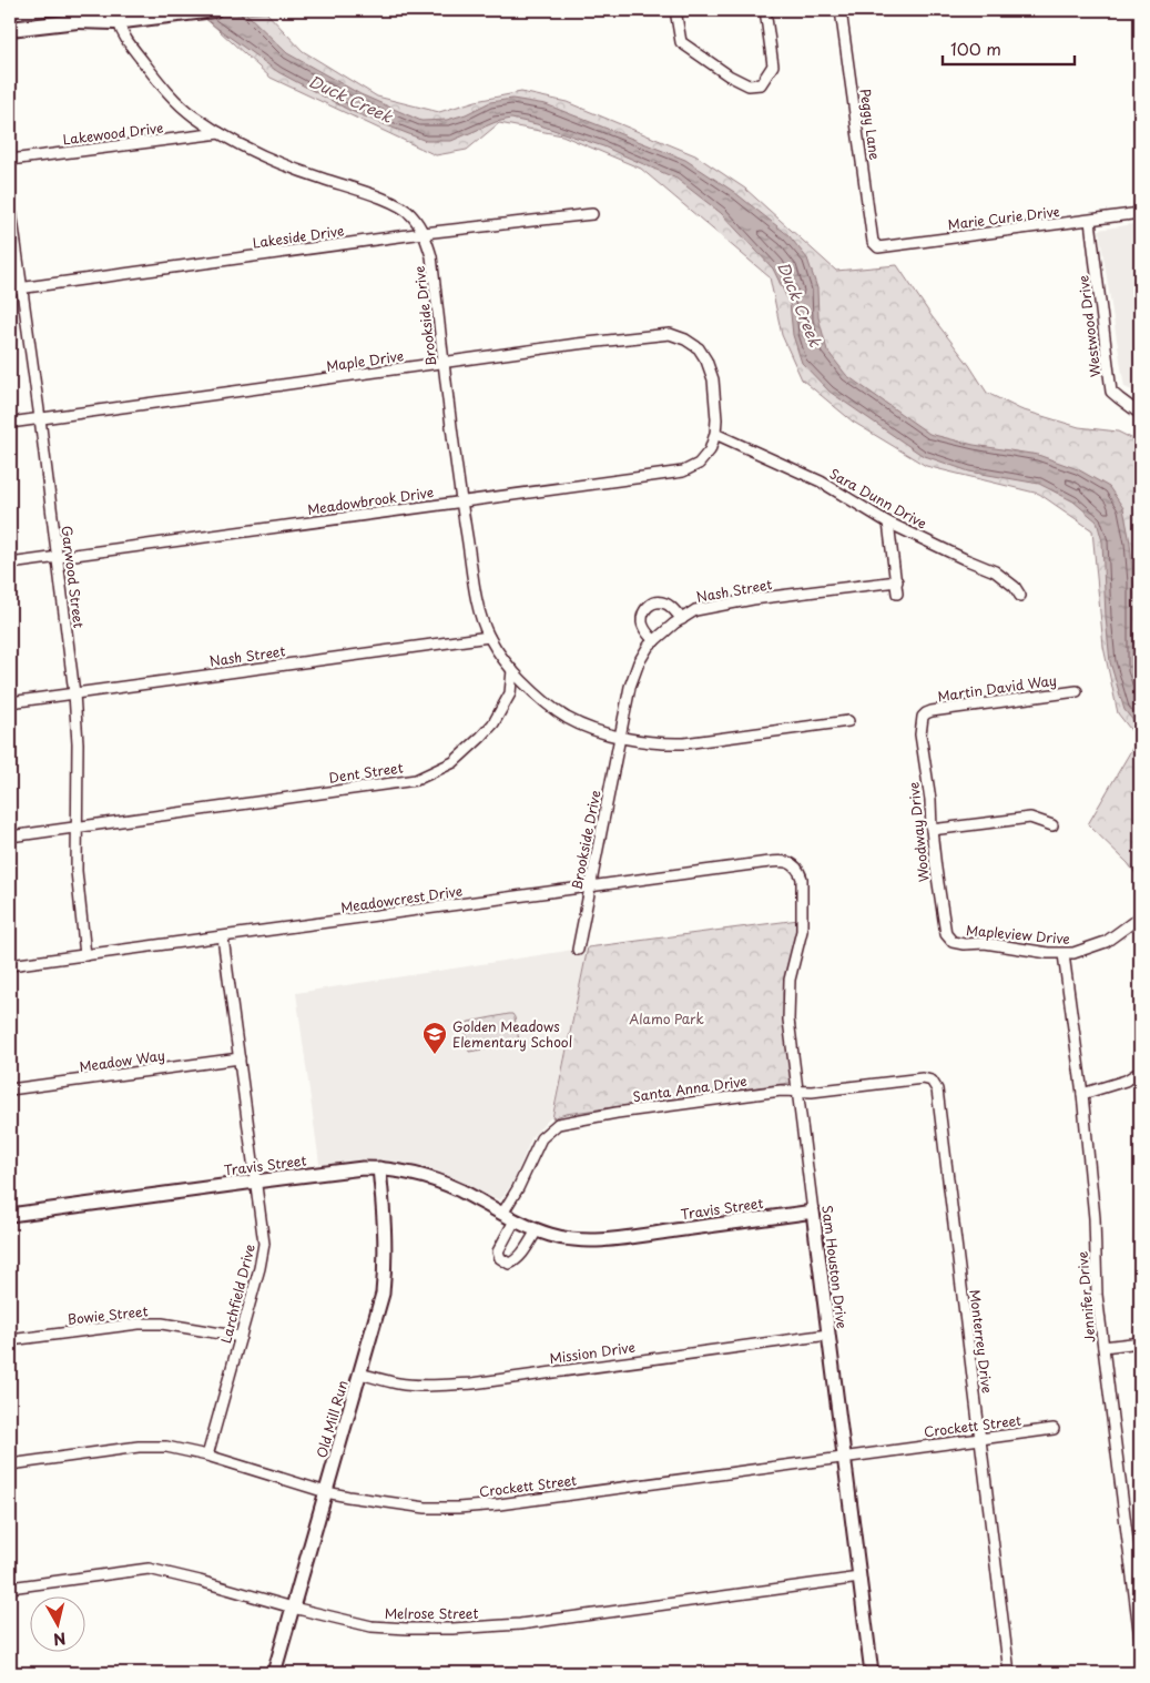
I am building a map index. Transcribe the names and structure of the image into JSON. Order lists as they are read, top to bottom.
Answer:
{
  "streets": {
    "street": [
      "Peggy Lane",
      "Lakewood Drive",
      "Marie Curie Drive",
      "Lakeside Drive",
      "Brookside Drive",
      "Westwood Drive",
      "Maple Drive",
      "Sara Dunn Drive",
      "Meadowbrook Drive",
      "Garwood Street",
      "Nash Street",
      "Martin David Way",
      "Dent Street",
      "Woodway Drive",
      "Meadowcrest Drive",
      "Mapleview Drive",
      "Meadow Way",
      "Santa Anna Drive",
      "Travis Street",
      "Sam Houston Drive",
      "Larchfield Drive",
      "Jennifer Drive",
      "Bowie Street",
      "Monterrey Drive",
      "Mission Drive",
      "Old Mill Run",
      "Crockett Street",
      "Melrose Street"
    ]
  },
  "crossings": [
    ["Peggy Lane", "Marie Curie Drive"],
    ["Lakewood Drive", "Brookside Drive"],
    ["Marie Curie Drive", "Westwood Drive"],
    ["Lakeside Drive", "Brookside Drive"],
    ["Lakeside Drive", "Garwood Street"],
    ["Brookside Drive", "Maple Drive"],
    ["Brookside Drive", "Meadowbrook Drive"],
    ["Brookside Drive", "Nash Street"],
    ["Brookside Drive", "Dent Street"],
    ["Brookside Drive", "Meadowcrest Drive"],
    ["Maple Drive", "Sara Dunn Drive"],
    ["Maple Drive", "Meadowbrook Drive"],
    ["Maple Drive", "Garwood Street"],
    ["Sara Dunn Drive", "Meadowbrook Drive"],
    ["Meadowbrook Drive", "Garwood Street"],
    ["Garwood Street", "Nash Street"],
    ["Garwood Street", "Dent Street"],
    ["Garwood Street", "Meadowcrest Drive"],
    ["Martin David Way", "Woodway Drive"],
    ["Woodway Drive", "Mapleview Drive"],
    ["Meadowcrest Drive", "Sam Houston Drive"],
    ["Meadowcrest Drive", "Larchfield Drive"],
    ["Mapleview Drive", "Jennifer Drive"],
    ["Meadow Way", "Larchfield Drive"],
    ["Santa Anna Drive", "Travis Street"],
    ["Santa Anna Drive", "Sam Houston Drive"],
    ["Santa Anna Drive", "Monterrey Drive"],
    ["Travis Street", "Sam Houston Drive"],
    ["Travis Street", "Larchfield Drive"],
    ["Travis Street", "Old Mill Run"],
    ["Sam Houston Drive", "Mission Drive"],
    ["Sam Houston Drive", "Crockett Street"],
    ["Sam Houston Drive", "Melrose Street"],
    ["Larchfield Drive", "Bowie Street"],
    ["Larchfield Drive", "Crockett Street"],
    ["Monterrey Drive", "Crockett Street"],
    ["Mission Drive", "Old Mill Run"],
    ["Old Mill Run", "Crockett Street"],
    ["Old Mill Run", "Melrose Street"]
  ],
  "water": ["Duck Creek"],
  "parks": ["Alamo Park"],
  "places": {
    "school or university": ["Golden Meadows Elementary School"]
  },
  "scale_bar": "100 m",
  "north": "bottom"
}
